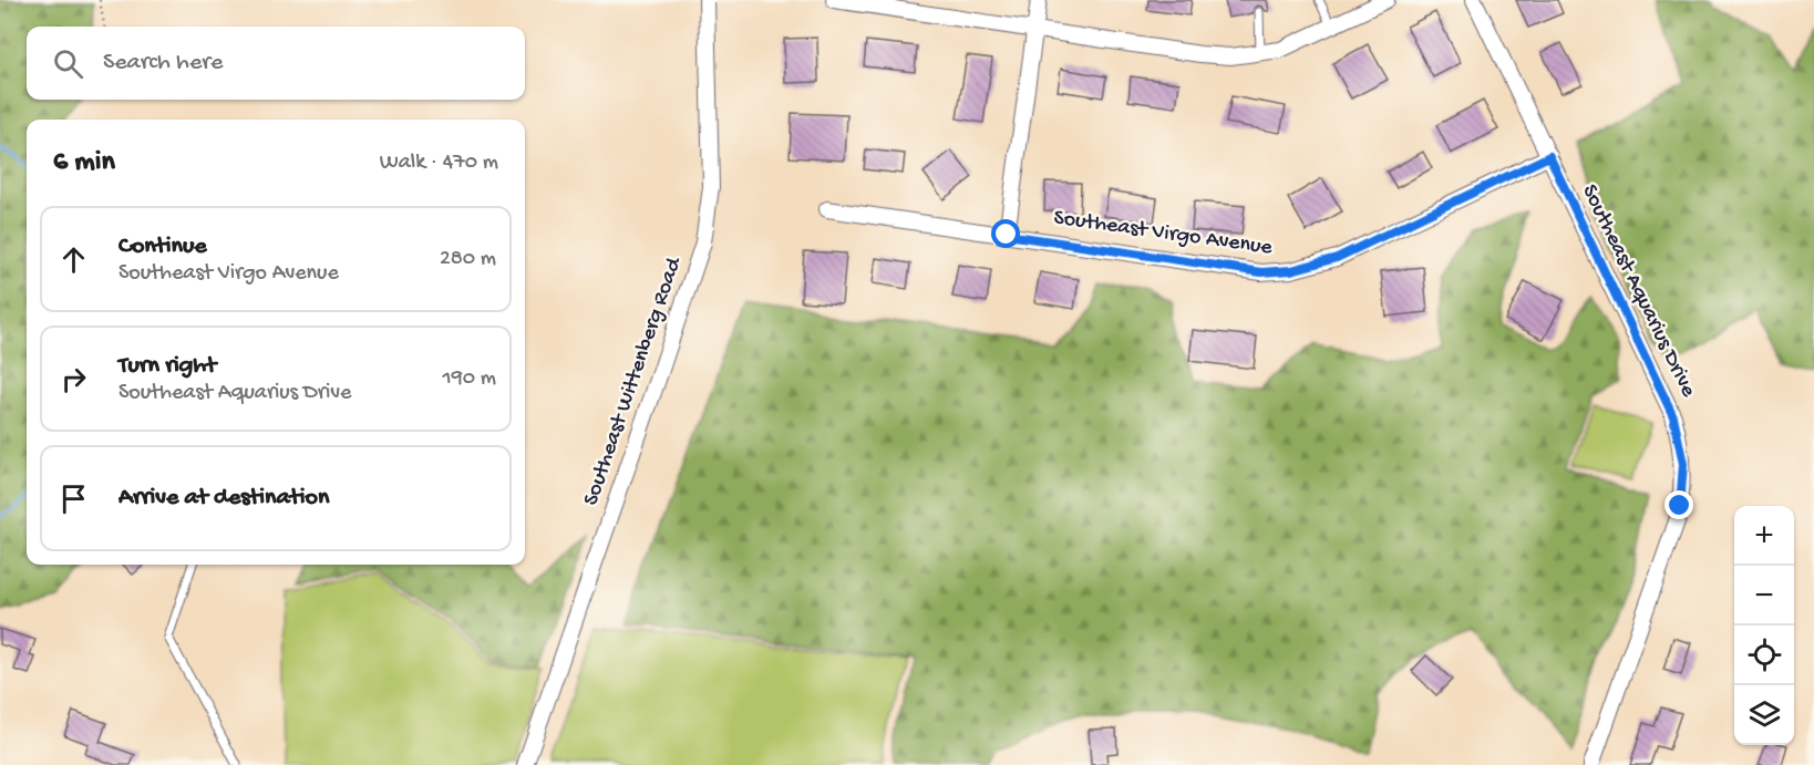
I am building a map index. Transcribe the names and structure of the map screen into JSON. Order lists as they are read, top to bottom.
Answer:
{
  "streets": {
    "street": ["Southeast Virgo Avenue", "Southeast Aquarius Drive", "Southeast Wittenberg Road"]
  },
  "crossings": [
    ["Southeast Virgo Avenue", "Southeast Aquarius Drive"]
  ],
  "page": {
    "search": "Search here",
    "heading": ["6 min", "Walk · 470 m"],
    "list": [
      ["Continue", "Southeast Virgo Avenue", "280 m"],
      ["Turn right", "Southeast Aquarius Drive", "190 m"],
      "Arrive at destination"
    ],
    "map_buttons": ["+", "−"]
  }
}
